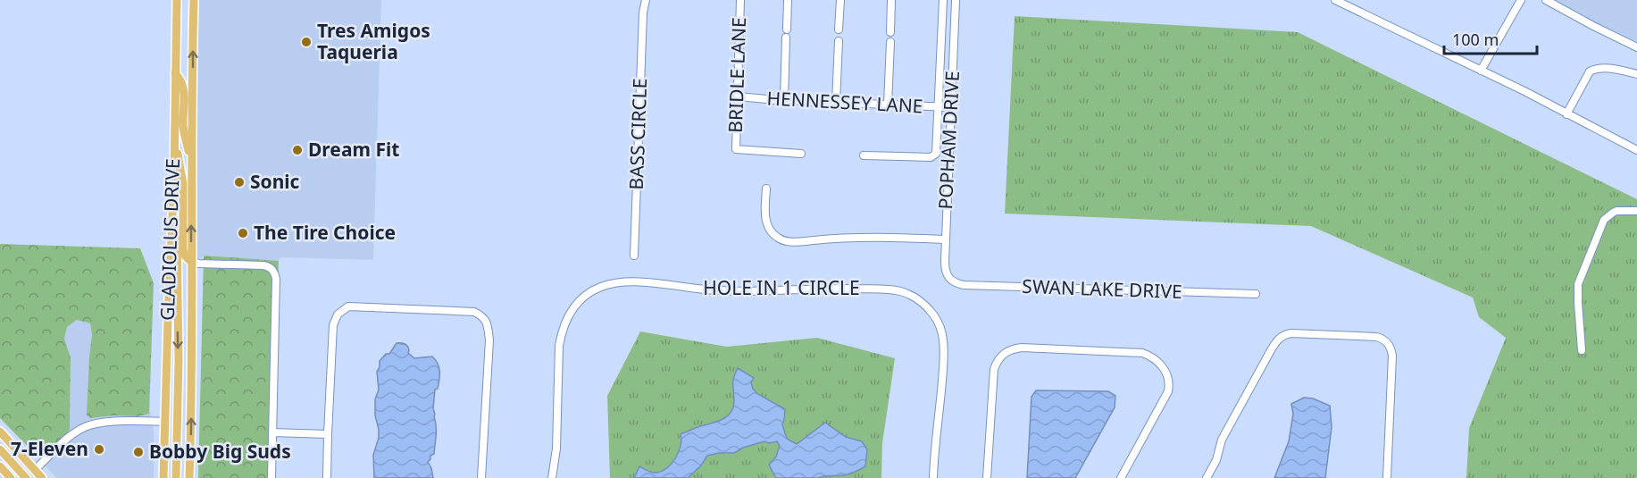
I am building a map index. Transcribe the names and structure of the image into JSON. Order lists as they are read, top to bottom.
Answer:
{
  "streets": {
    "main road": ["GLADIOLUS DRIVE"],
    "street": [
      "BRIDLE LANE",
      "HENNESSEY LANE",
      "BASS CIRCLE",
      "POPHAM DRIVE",
      "HOLE IN 1 CIRCLE",
      "SWAN LAKE DRIVE"
    ]
  },
  "crossings": [
    ["BRIDLE LANE", "HENNESSEY LANE"],
    ["HENNESSEY LANE", "POPHAM DRIVE"],
    ["POPHAM DRIVE", "SWAN LAKE DRIVE"]
  ],
  "places": [
    "Tres Amigos Taqueria",
    "Dream Fit",
    "Sonic",
    "The Tire Choice",
    "7-Eleven",
    "Bobby Big Suds"
  ],
  "scale_bar": "100 m"
}
